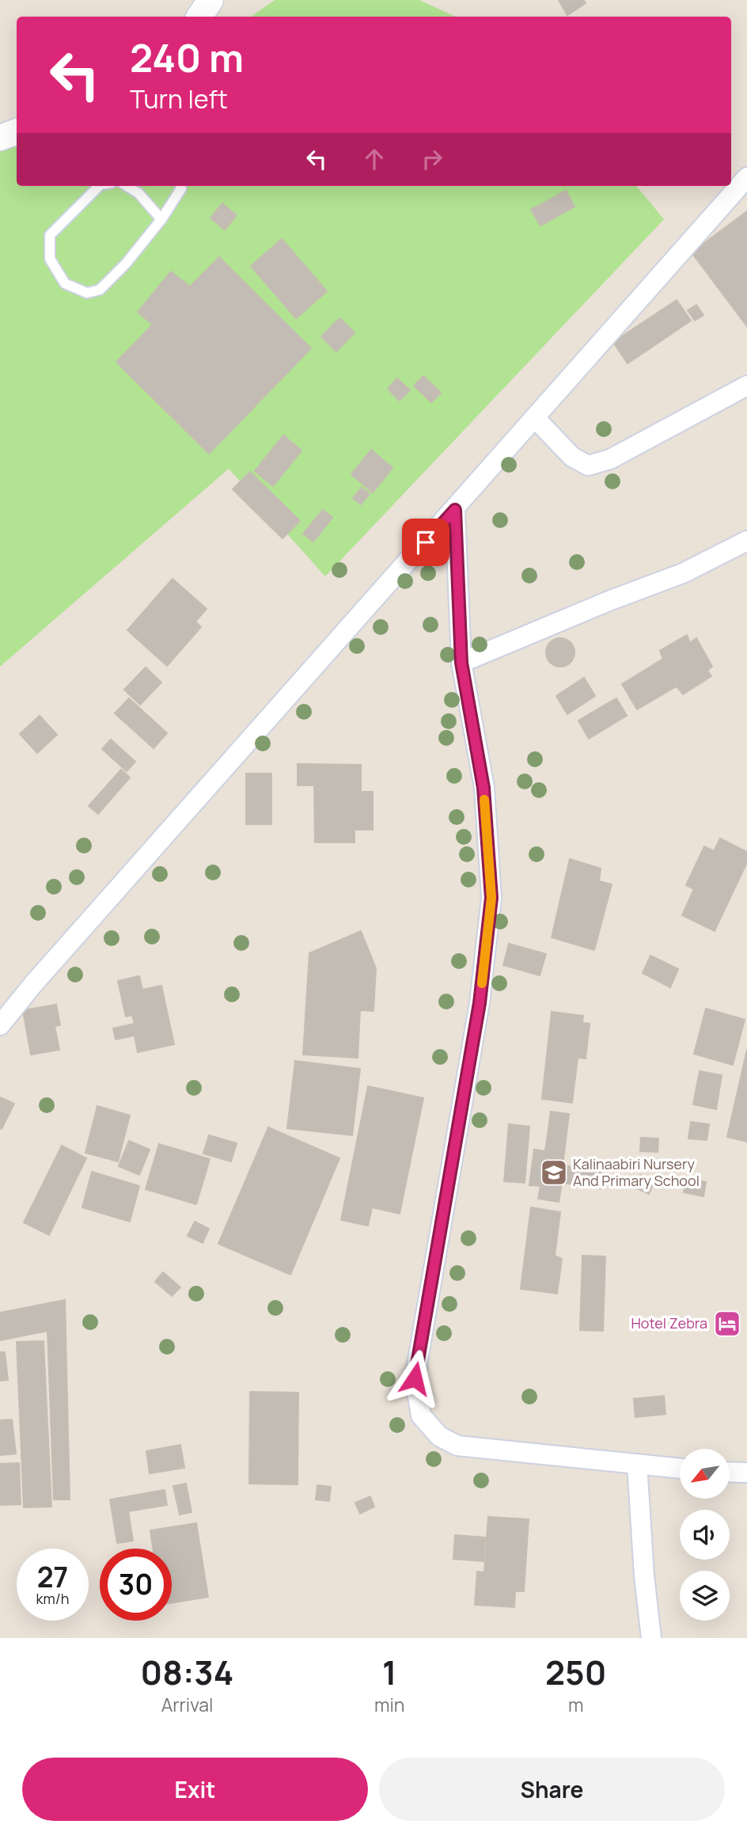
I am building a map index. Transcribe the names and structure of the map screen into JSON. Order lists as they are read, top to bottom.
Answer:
{
  "places": {
    "school or university": ["Kalinaabiri Nursery And Primary School"],
    "hotel": ["Hotel Zebra"]
  },
  "north": "bottom left",
  "page": {
    "turn": ["240 m", "Turn left"],
    "speed": "27 km/h",
    "limit": "30",
    "eta": [
      "08:34",
      "Arrival",
      "1",
      "min",
      "250",
      "m"
    ],
    "buttons": ["Exit", "Share"]
  }
}
